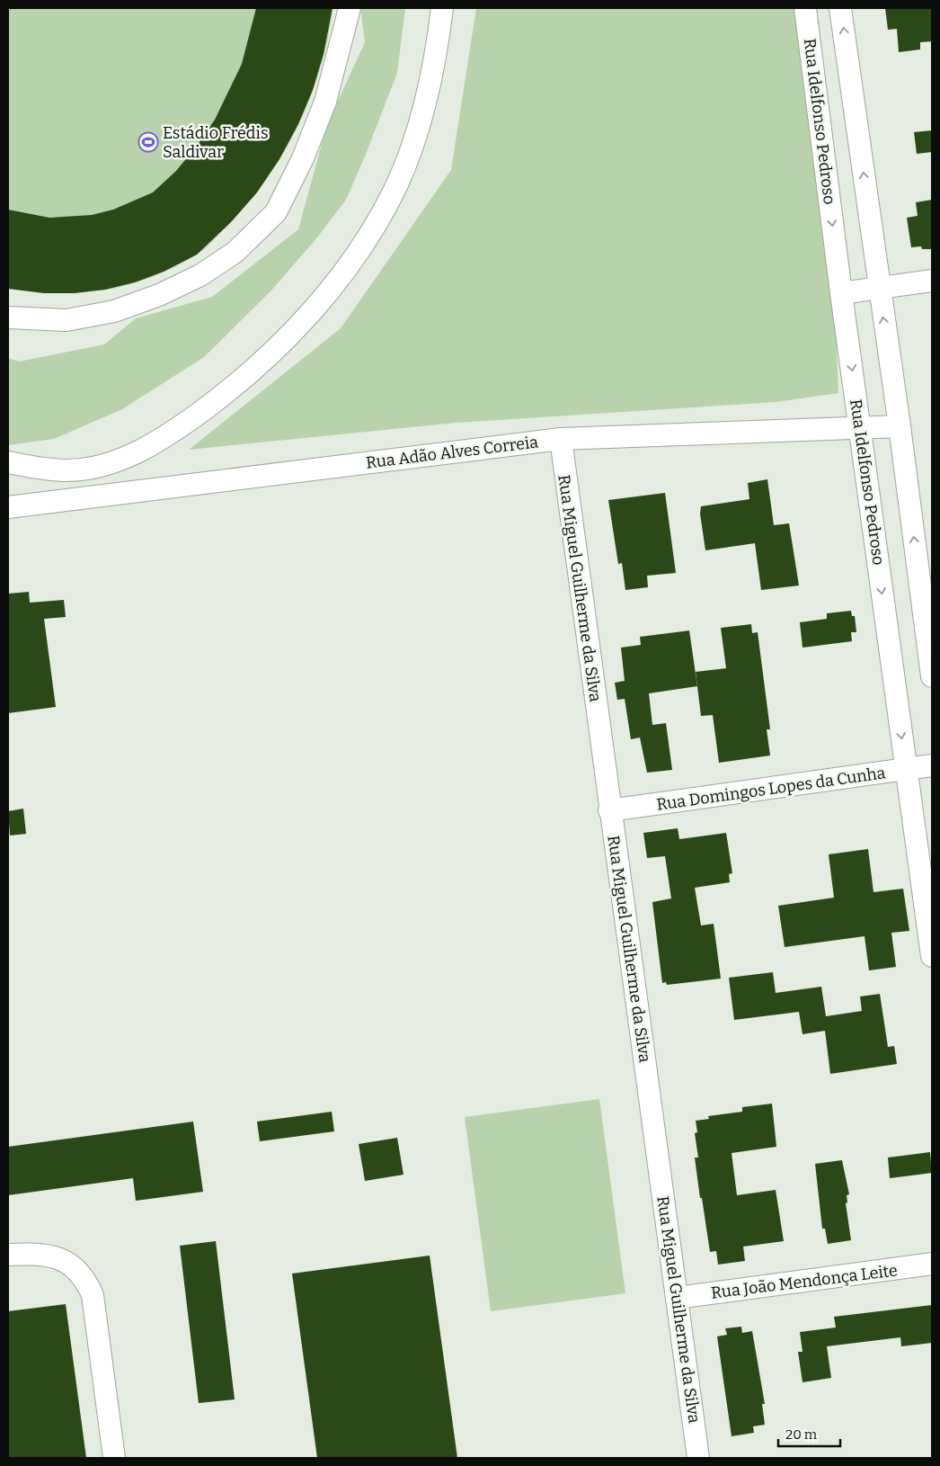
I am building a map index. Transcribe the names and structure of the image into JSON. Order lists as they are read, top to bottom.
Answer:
{
  "streets": {
    "street": [
      "Rua Idelfonso Pedroso",
      "Rua Adão Alves Correia",
      "Rua Miguel Guilherme da Silva",
      "Rua Domingos Lopes da Cunha",
      "Rua João Mendonça Leite"
    ]
  },
  "crossings": [
    ["Rua Idelfonso Pedroso", "Rua Adão Alves Correia"],
    ["Rua Idelfonso Pedroso", "Rua Domingos Lopes da Cunha"],
    ["Rua Adão Alves Correia", "Rua Miguel Guilherme da Silva"],
    ["Rua Miguel Guilherme da Silva", "Rua Domingos Lopes da Cunha"],
    ["Rua Miguel Guilherme da Silva", "Rua João Mendonça Leite"]
  ],
  "places": {
    "sports": ["Estádio Frédis Saldivar"]
  },
  "scale_bar": "20 m"
}
